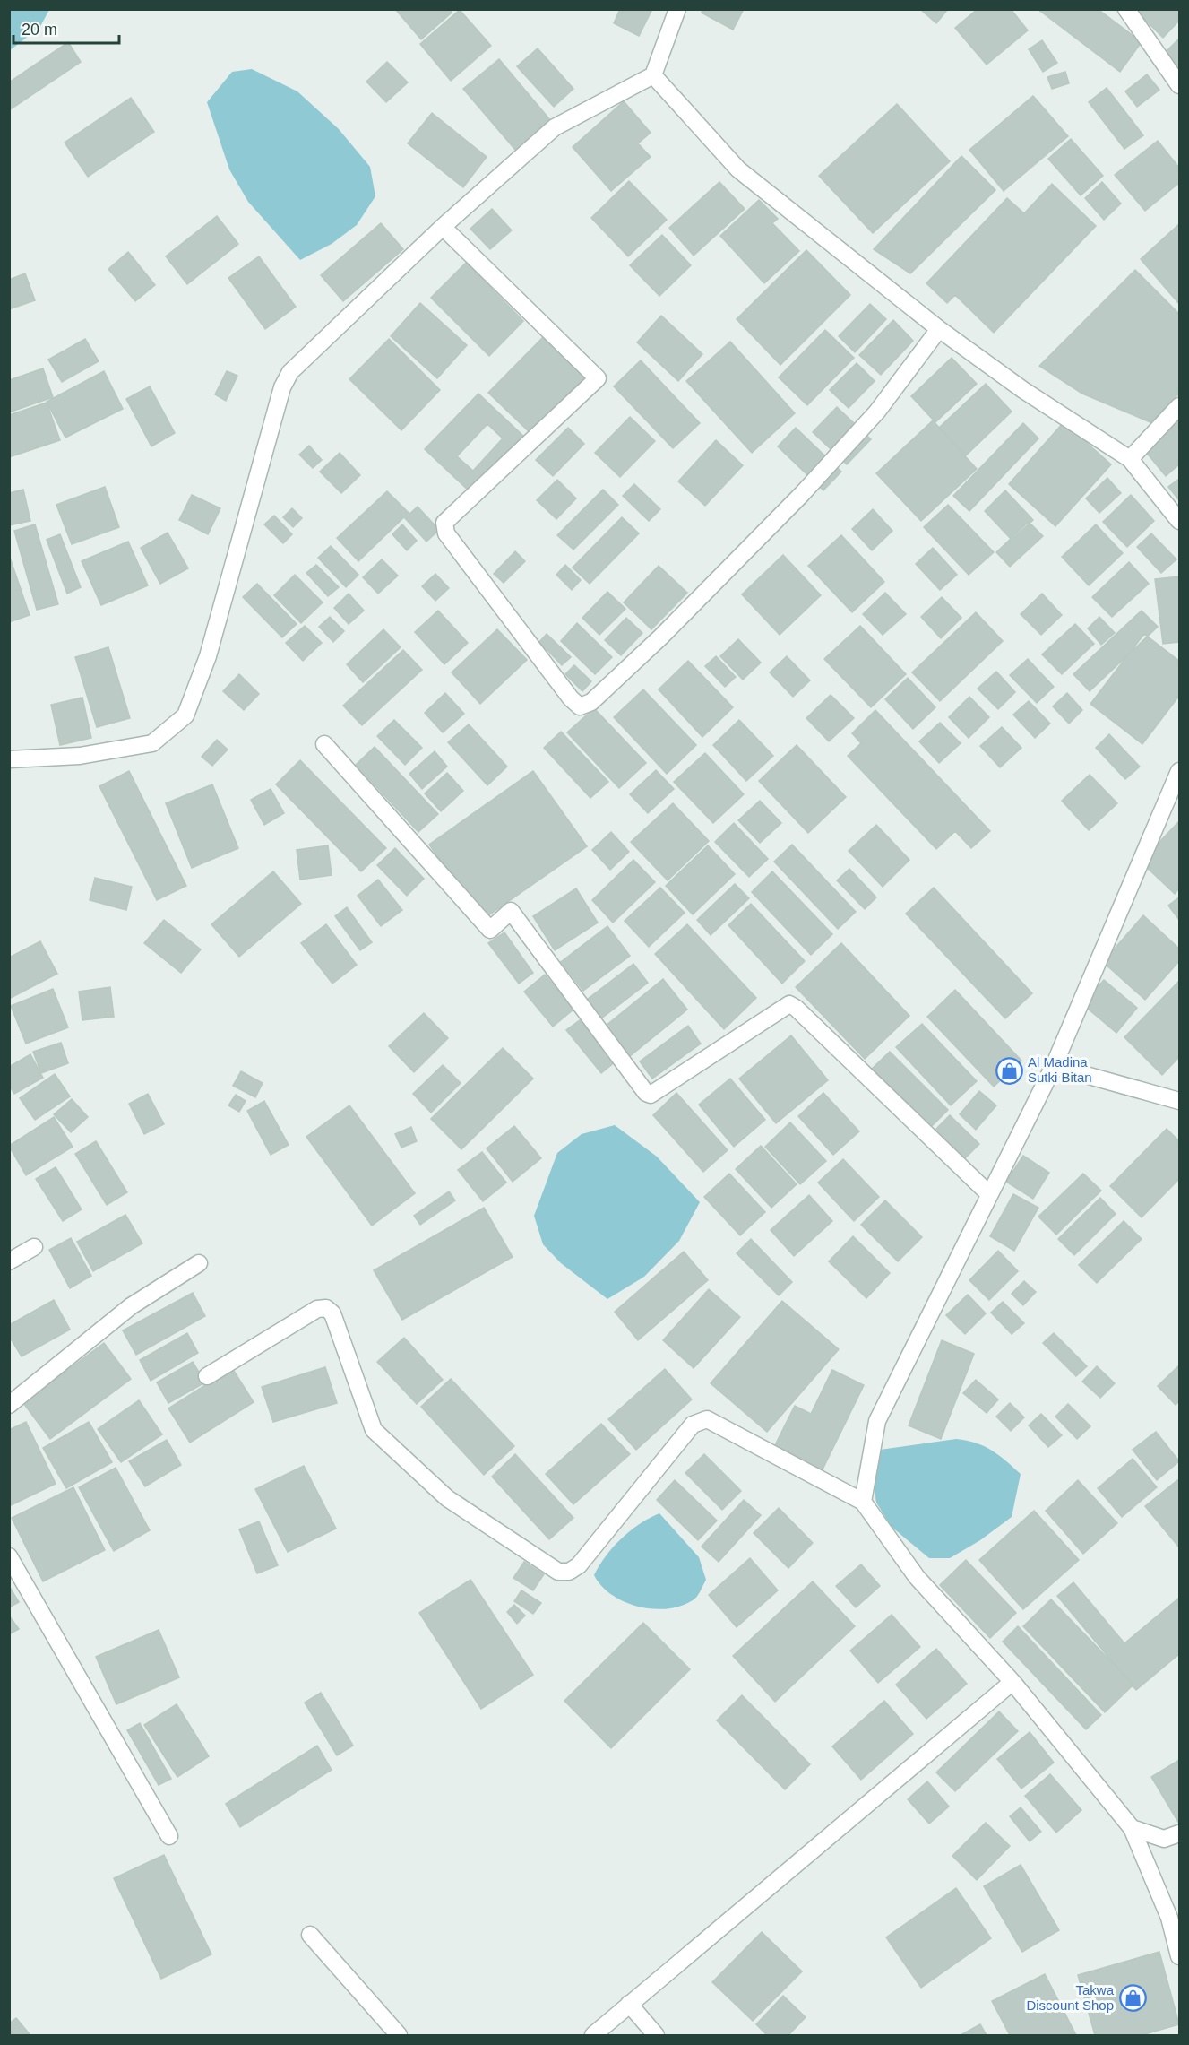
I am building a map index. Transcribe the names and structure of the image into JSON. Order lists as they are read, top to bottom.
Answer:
{
  "places": {
    "shop": ["Al Madina Sutki Bitan", "Takwa Discount Shop"]
  },
  "scale_bar": "20 m"
}
